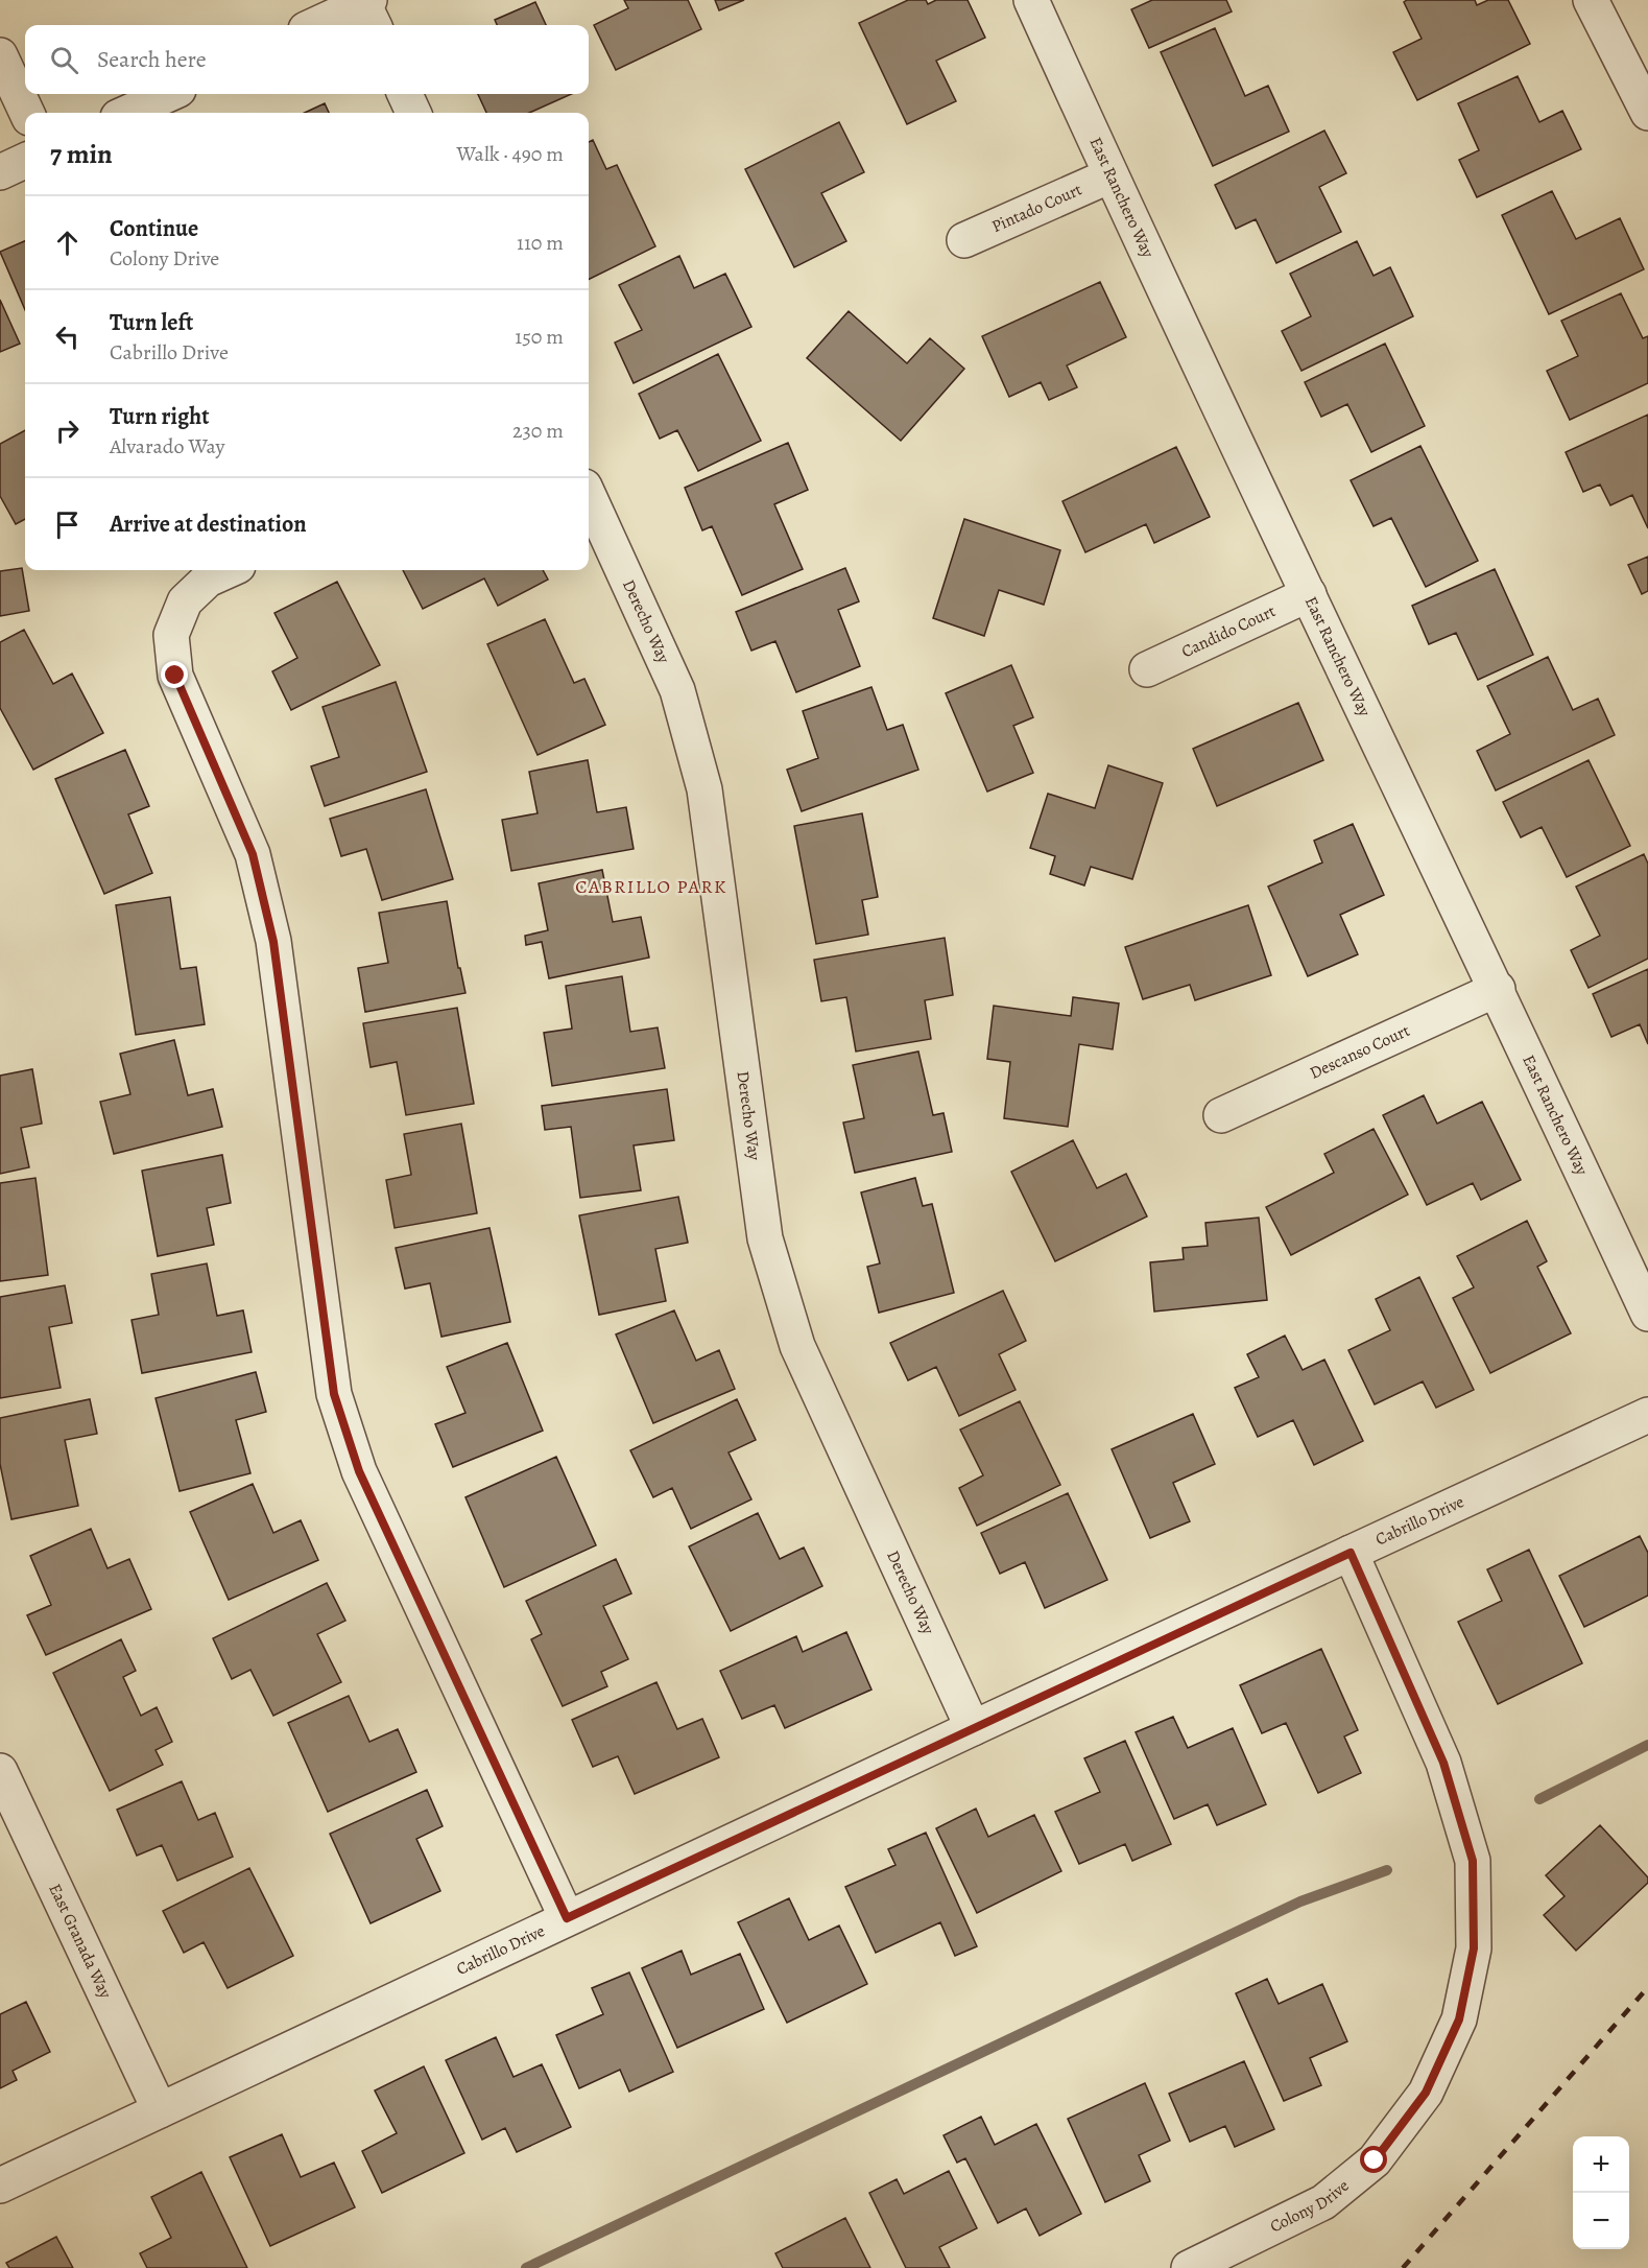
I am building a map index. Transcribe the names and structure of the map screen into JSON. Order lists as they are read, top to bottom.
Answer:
{
  "streets": {
    "street": [
      "East Ranchero Way",
      "Pintado Court",
      "Derecho Way",
      "Candido Court",
      "Descanso Court",
      "Cabrillo Drive",
      "East Granada Way",
      "Colony Drive"
    ]
  },
  "crossings": [
    ["East Ranchero Way", "Pintado Court"],
    ["East Ranchero Way", "Candido Court"],
    ["East Ranchero Way", "Descanso Court"],
    ["Derecho Way", "Cabrillo Drive"],
    ["Cabrillo Drive", "East Granada Way"],
    ["Cabrillo Drive", "Colony Drive"]
  ],
  "districts": ["CABRILLO PARK"],
  "page": {
    "search": "Search here",
    "heading": ["7 min", "Walk · 490 m"],
    "list": [
      ["Continue", "Colony Drive", "110 m"],
      ["Turn left", "Cabrillo Drive", "150 m"],
      ["Turn right", "Alvarado Way", "230 m"],
      "Arrive at destination"
    ],
    "map_buttons": ["+", "−"]
  }
}
